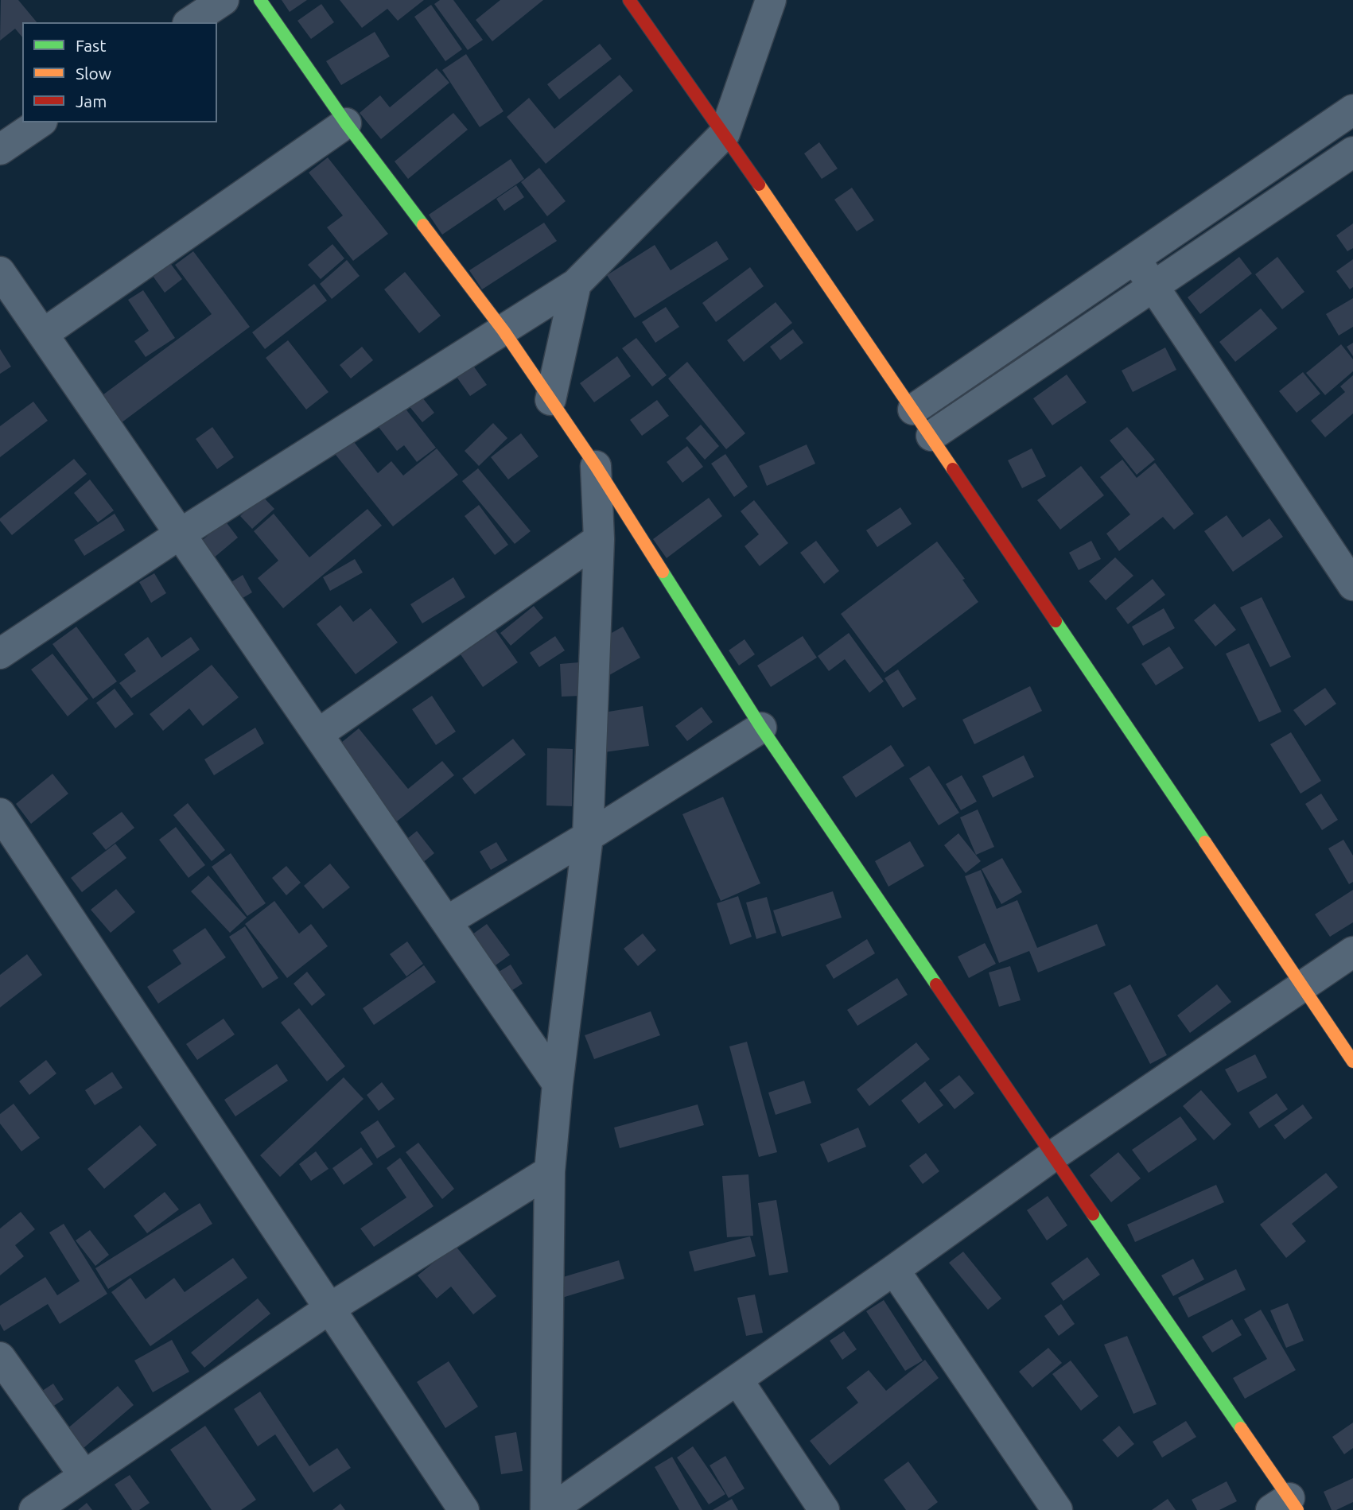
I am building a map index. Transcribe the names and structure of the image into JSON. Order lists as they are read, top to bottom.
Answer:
{
  "legend": ["Fast", "Slow", "Jam"]
}
